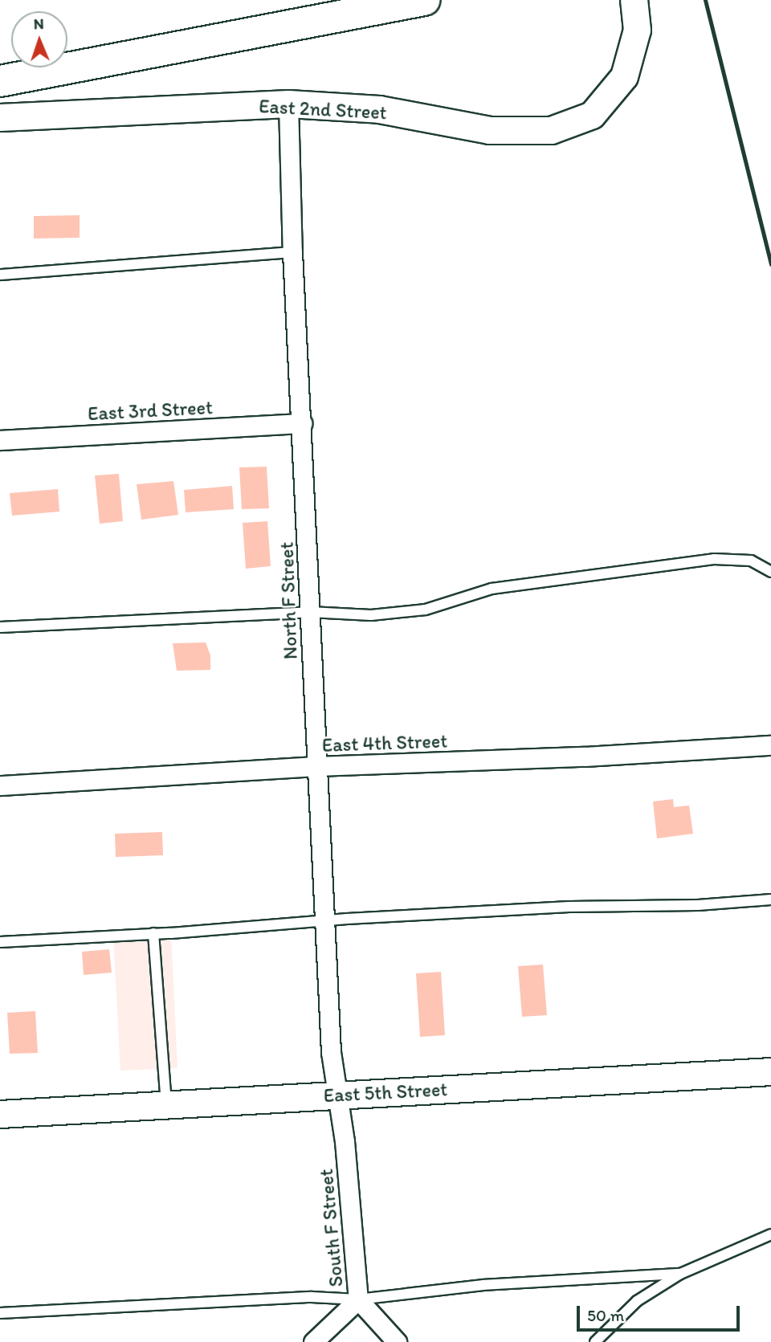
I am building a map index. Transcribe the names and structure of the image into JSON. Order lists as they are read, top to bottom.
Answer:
{
  "streets": {
    "street": [
      "East 2nd Street",
      "East 3rd Street",
      "North F Street",
      "East 4th Street",
      "East 5th Street",
      "South F Street"
    ]
  },
  "crossings": [
    ["East 2nd Street", "North F Street"],
    ["East 3rd Street", "North F Street"],
    ["North F Street", "East 4th Street"],
    ["North F Street", "East 5th Street"],
    ["North F Street", "South F Street"],
    ["East 5th Street", "South F Street"]
  ],
  "scale_bar": "50 m",
  "north": "top"
}
